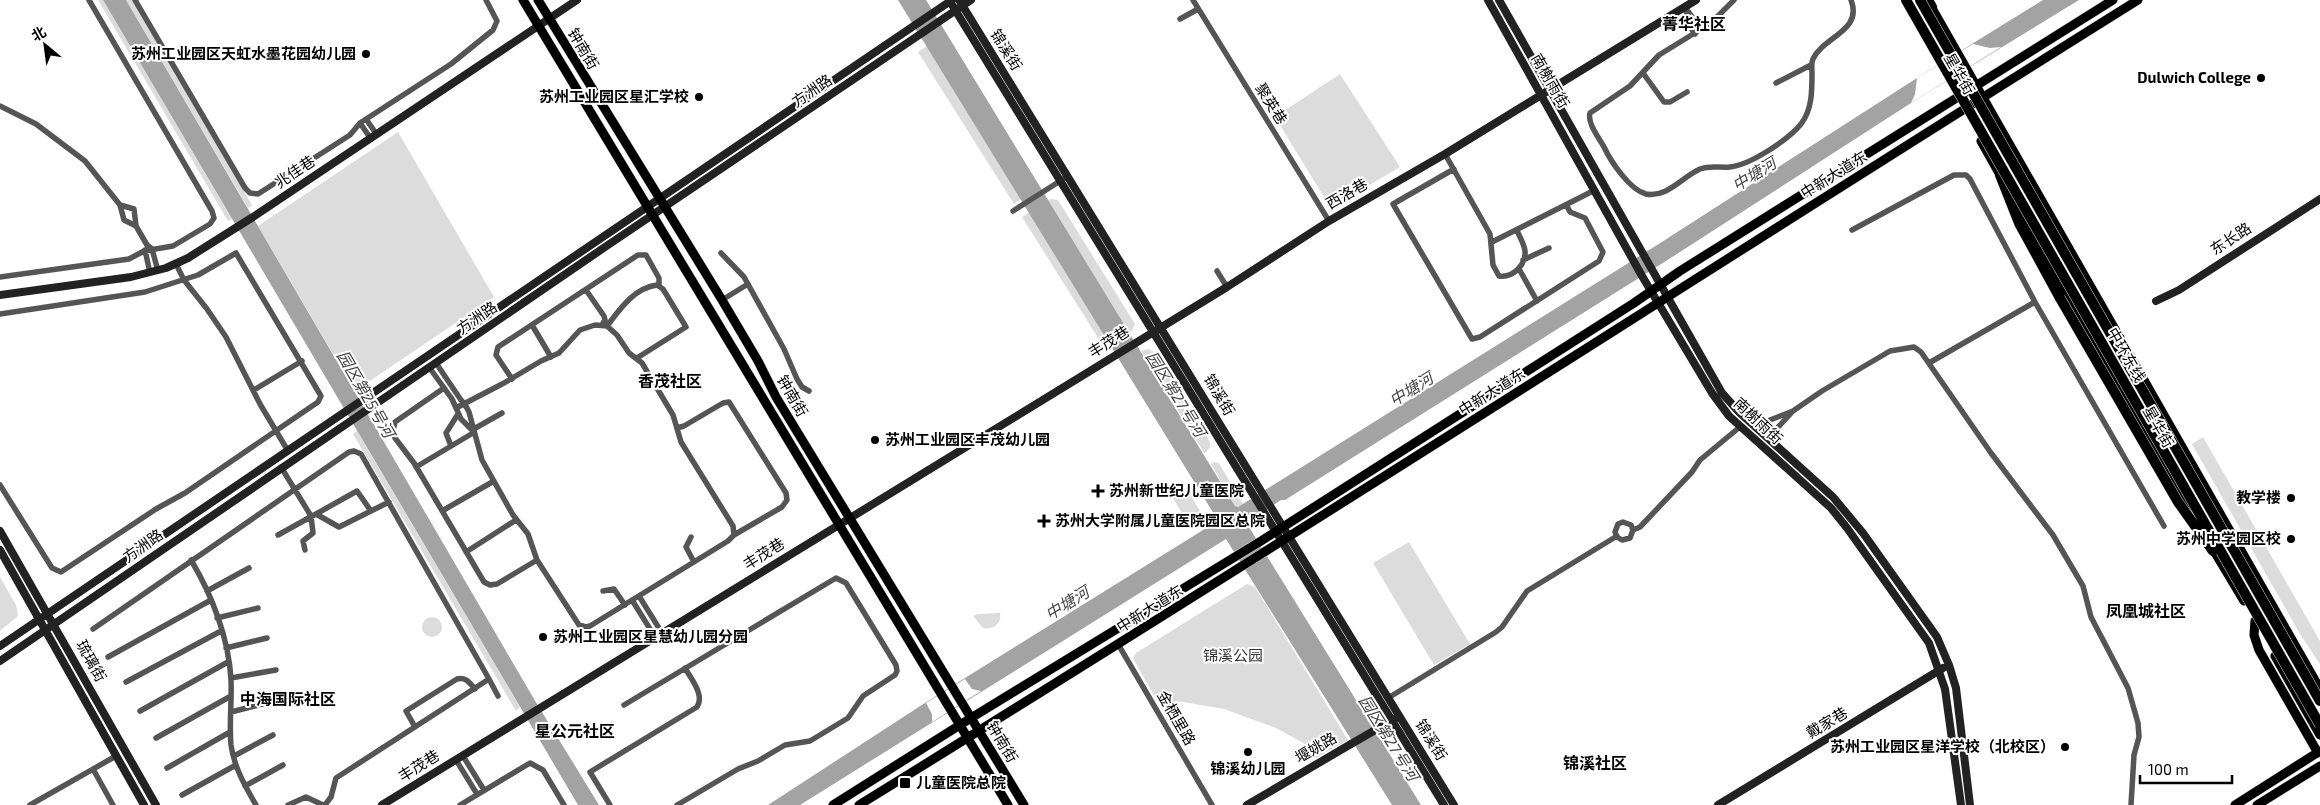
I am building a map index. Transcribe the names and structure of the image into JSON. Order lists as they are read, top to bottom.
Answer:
{
  "streets": {
    "highway": ["中环东线"],
    "main road": [
      "钟南街",
      "锦溪街",
      "星华街",
      "南榭雨街",
      "方洲路",
      "兆佳巷",
      "中新大道东",
      "西洛巷",
      "东长路",
      "丰茂巷",
      "琉璃街",
      "戴家巷",
      "堰姚路"
    ],
    "street": ["聚英巷", "金栖里路"]
  },
  "crossings": [
    ["钟南街", "方洲路"],
    ["钟南街", "兆佳巷"],
    ["钟南街", "中新大道东"],
    ["钟南街", "丰茂巷"],
    ["锦溪街", "方洲路"],
    ["锦溪街", "中新大道东"],
    ["锦溪街", "西洛巷"],
    ["锦溪街", "丰茂巷"],
    ["锦溪街", "堰姚路"],
    ["星华街", "中新大道东"],
    ["南榭雨街", "中新大道东"],
    ["南榭雨街", "西洛巷"],
    ["南榭雨街", "戴家巷"],
    ["方洲路", "琉璃街"],
    ["聚英巷", "西洛巷"],
    ["中新大道东", "金栖里路"],
    ["西洛巷", "丰茂巷"]
  ],
  "districts": [
    "菁华社区",
    "香茂社区",
    "凤凰城社区",
    "中海国际社区",
    "星公元社区",
    "锦溪社区"
  ],
  "water": ["中塘河", "园区第25号河", "园区第27号河"],
  "parks": ["锦溪公园"],
  "places": {
    "other": [
      "苏州工业园区天虹水墨花园幼儿园",
      "Dulwich College",
      "苏州工业园区星汇学校",
      "苏州工业园区丰茂幼儿园",
      "教学楼",
      "苏州中学园区校",
      "苏州工业园区星慧幼儿园分园",
      "苏州工业园区星洋学校（北校区）",
      "锦溪幼儿园"
    ],
    "health": ["苏州新世纪儿童医院", "苏州大学附属儿童医院园区总院"],
    "transit": ["儿童医院总院"]
  },
  "scale_bar": "100 m",
  "north": "top left"
}
